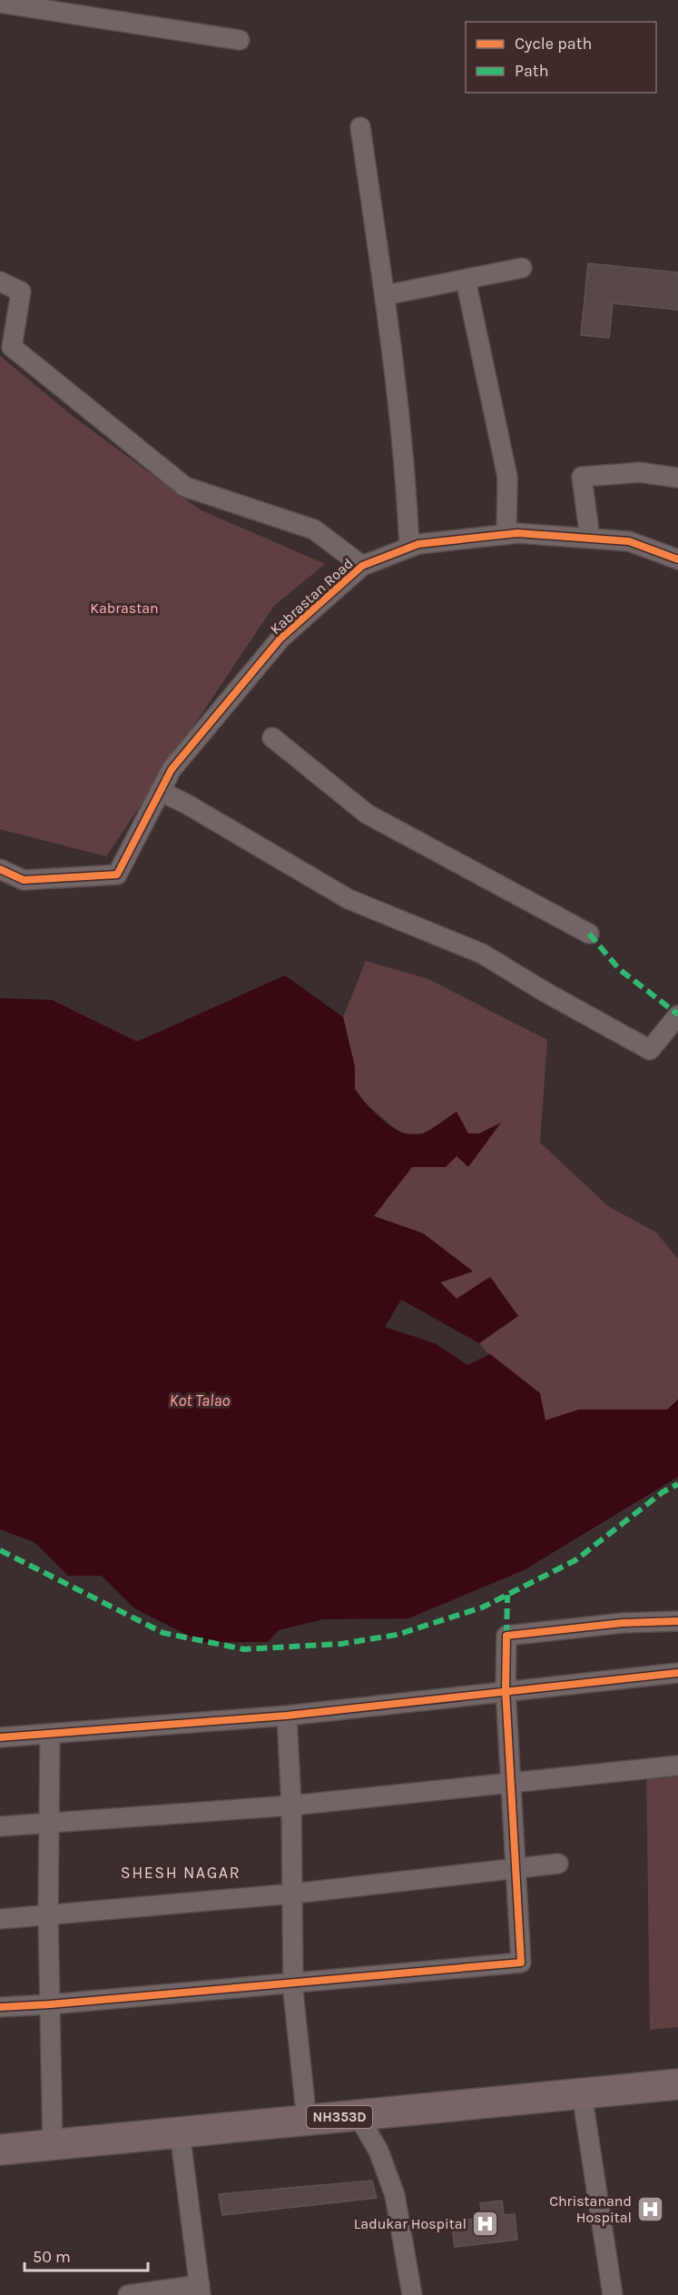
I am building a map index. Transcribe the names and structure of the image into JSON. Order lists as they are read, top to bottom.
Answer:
{
  "streets": {
    "highway": ["NH353D"],
    "street": ["Kabrastan Road"]
  },
  "districts": ["SHESH NAGAR"],
  "water": ["Kot Talao"],
  "parks": ["Kabrastan"],
  "places": {
    "hospital": ["Christanand Hospital", "Ladukar Hospital"]
  },
  "legend": ["Cycle path", "Path"],
  "scale_bar": "50 m"
}
